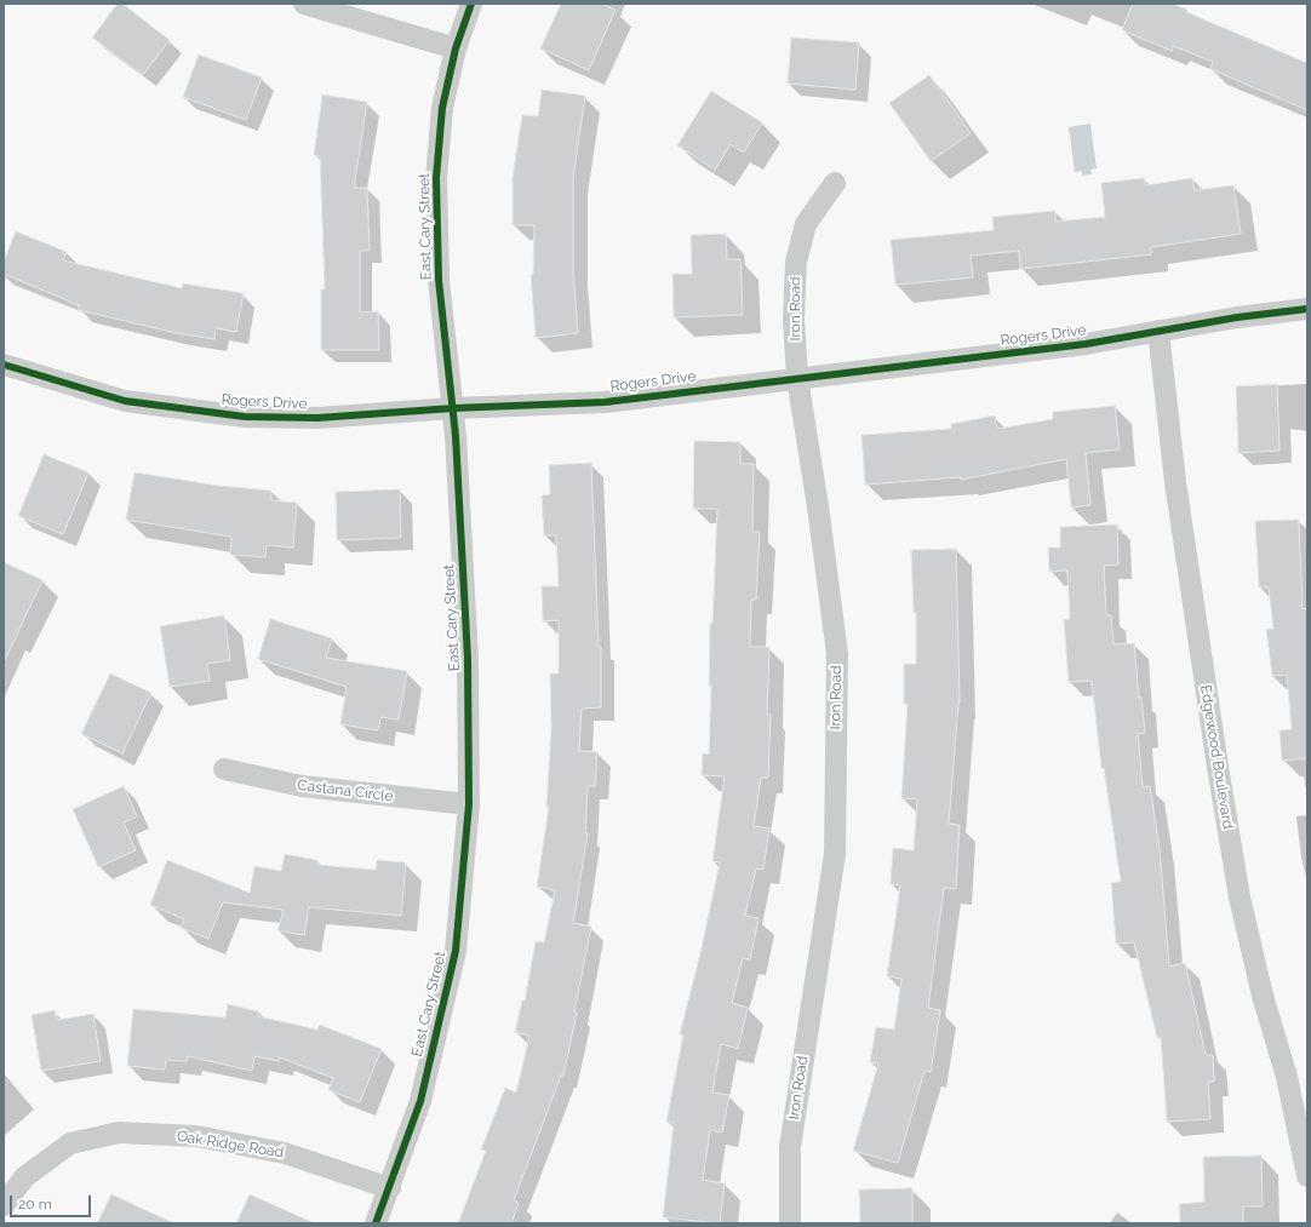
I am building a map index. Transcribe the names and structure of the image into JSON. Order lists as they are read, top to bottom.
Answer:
{
  "streets": {
    "street": [
      "East Cary Street",
      "Iron Road",
      "Rogers Drive",
      "Edgewood Boulevard",
      "Castana Circle",
      "Oak Ridge Road"
    ]
  },
  "crossings": [
    ["East Cary Street", "Rogers Drive"],
    ["East Cary Street", "Castana Circle"],
    ["East Cary Street", "Oak Ridge Road"],
    ["Iron Road", "Rogers Drive"],
    ["Rogers Drive", "Edgewood Boulevard"]
  ],
  "scale_bar": "20 m"
}
